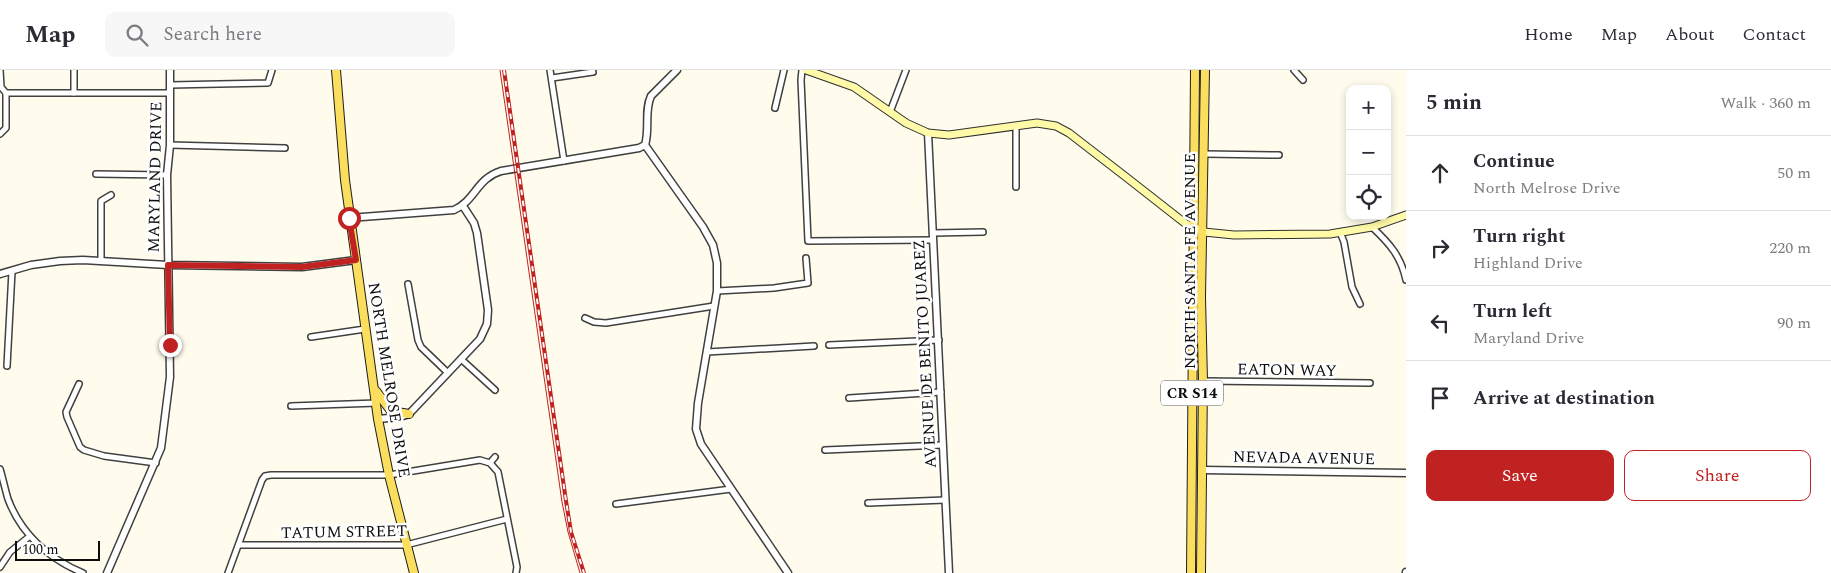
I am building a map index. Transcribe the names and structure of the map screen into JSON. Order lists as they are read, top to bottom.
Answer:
{
  "streets": {
    "main road": ["NORTH SANTA FE AVENUE", "NORTH MELROSE DRIVE", "CR S14"],
    "street": [
      "MARYLAND DRIVE",
      "AVENUE DE BENITO JUAREZ",
      "EATON WAY",
      "NEVADA AVENUE",
      "TATUM STREET"
    ]
  },
  "crossings": [
    ["NORTH SANTA FE AVENUE", "EATON WAY"],
    ["NORTH SANTA FE AVENUE", "NEVADA AVENUE"],
    ["NORTH MELROSE DRIVE", "TATUM STREET"]
  ],
  "scale_bar": "100 m",
  "page": {
    "header": "Map",
    "search": "Search here",
    "nav": [
      "Home",
      "Map",
      "About",
      "Contact"
    ],
    "heading": ["5 min", "Walk · 360 m"],
    "map_buttons": ["+", "−"],
    "list": [
      ["Continue", "North Melrose Drive", "50 m"],
      ["Turn right", "Highland Drive", "220 m"],
      ["Turn left", "Maryland Drive", "90 m"],
      "Arrive at destination"
    ],
    "buttons": ["Save", "Share"],
    "scale": "100 m"
  }
}
